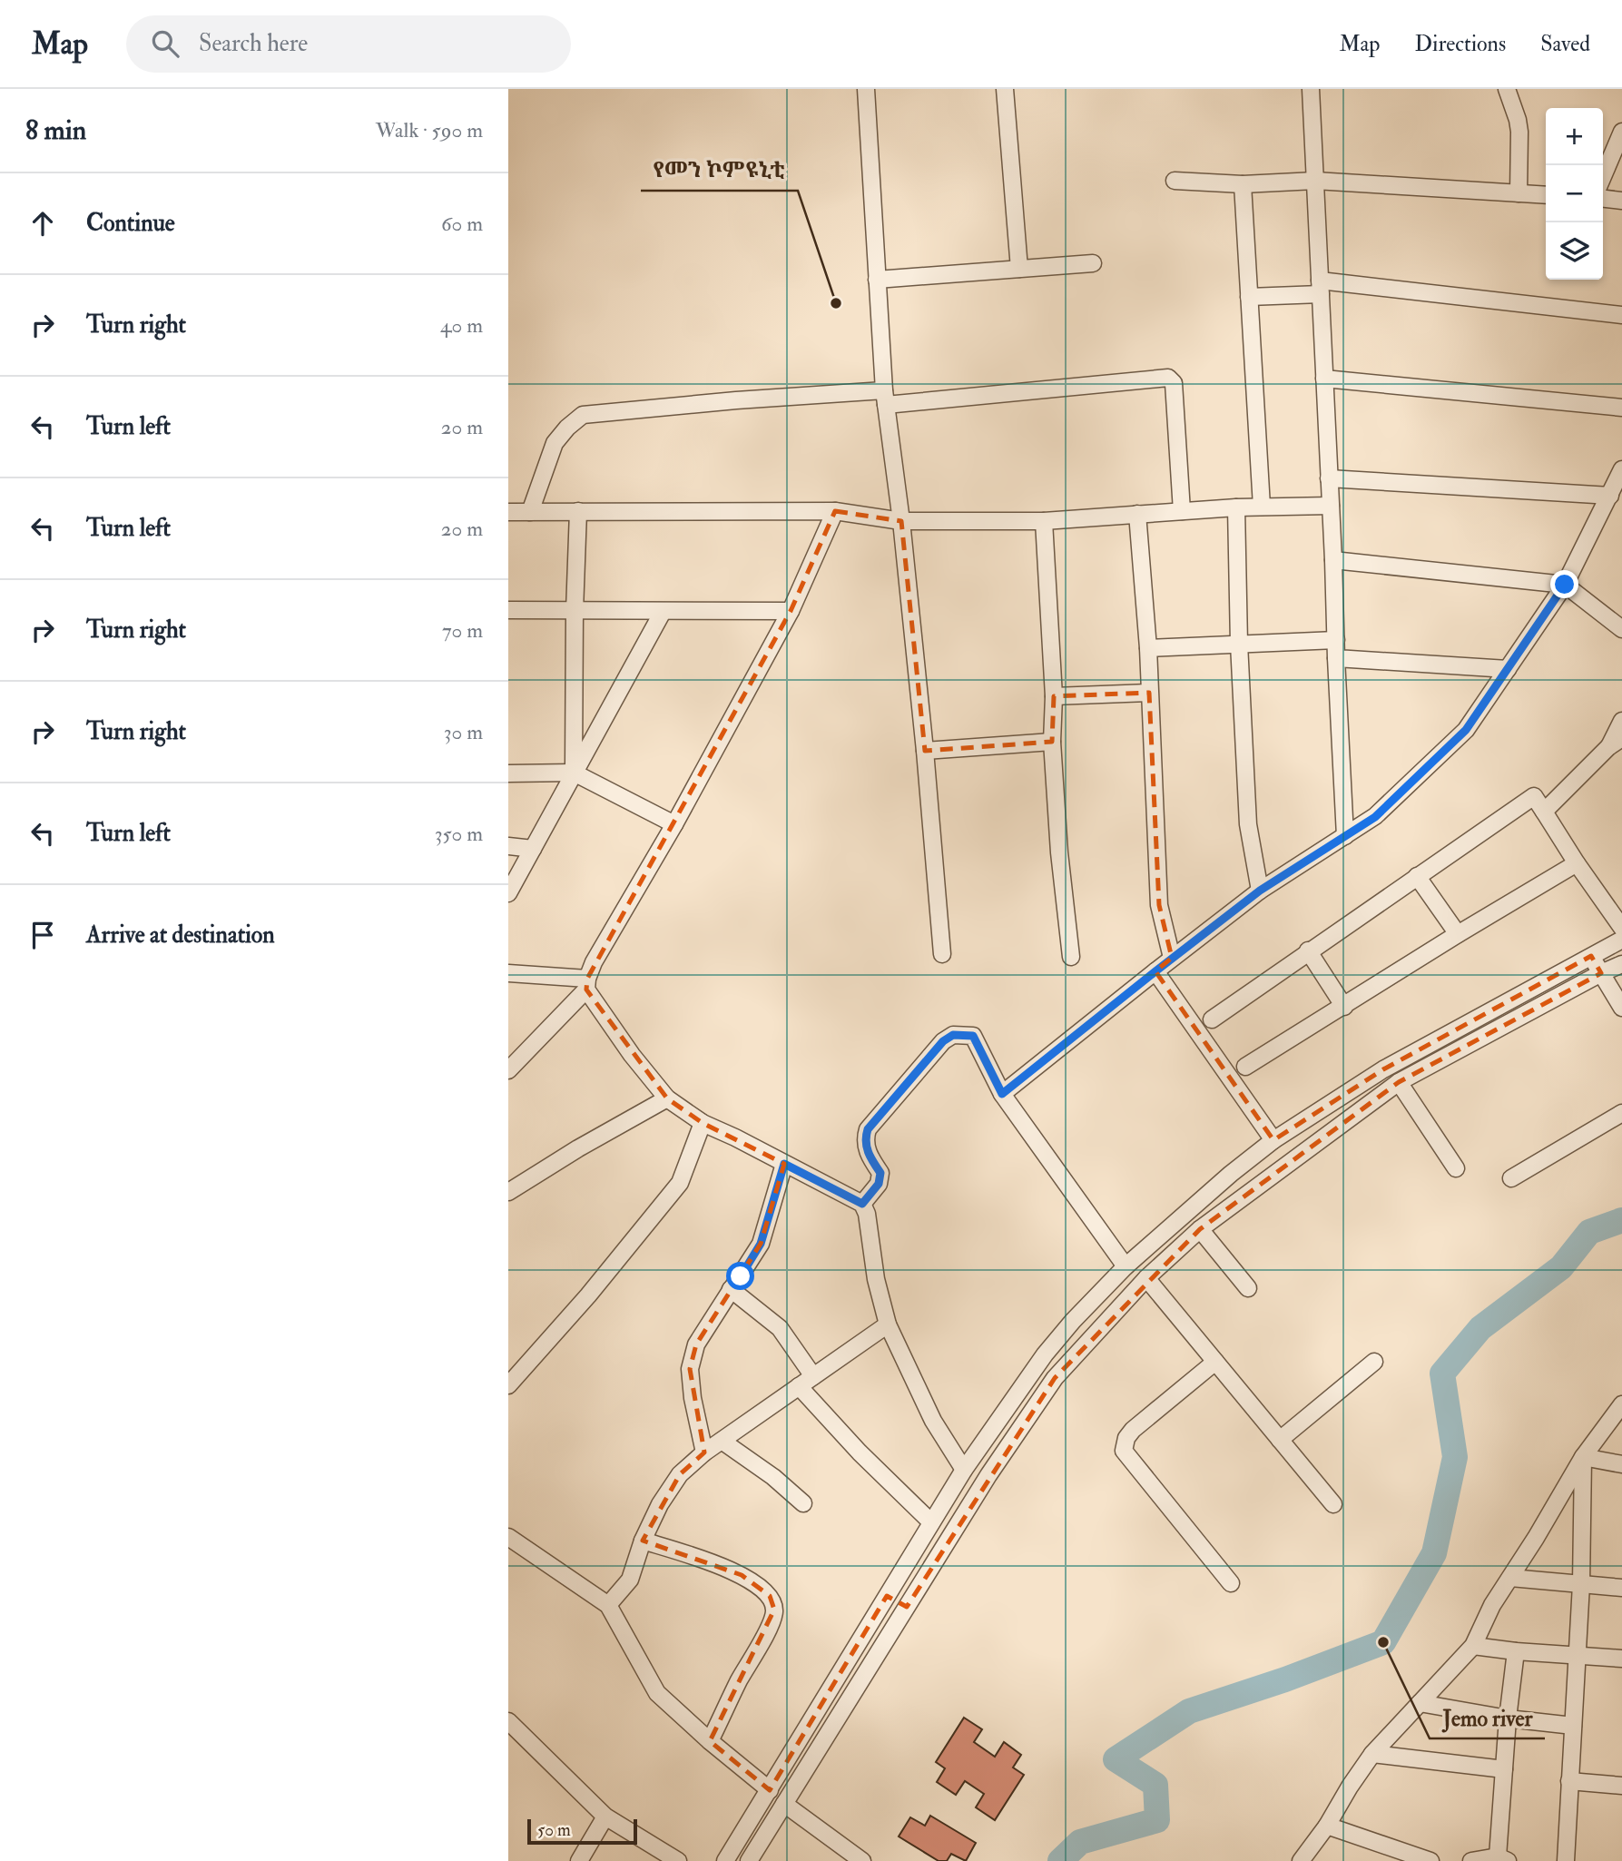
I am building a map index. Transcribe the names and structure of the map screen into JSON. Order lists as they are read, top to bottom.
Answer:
{
  "places": ["የመን ኮምዩኒቲ", "Jemo river"],
  "scale_bar": "50 m",
  "page": {
    "header": "Map",
    "search": "Search here",
    "nav": ["Map", "Directions", "Saved"],
    "heading": ["8 min", "Walk · 590 m"],
    "map_buttons": ["+", "−"],
    "list": [
      ["Continue", "60 m"],
      ["Turn right", "40 m"],
      ["Turn left", "20 m"],
      ["Turn left", "20 m"],
      ["Turn right", "70 m"],
      ["Turn right", "30 m"],
      ["Turn left", "350 m"],
      "Arrive at destination"
    ],
    "scale": "50 m"
  }
}
